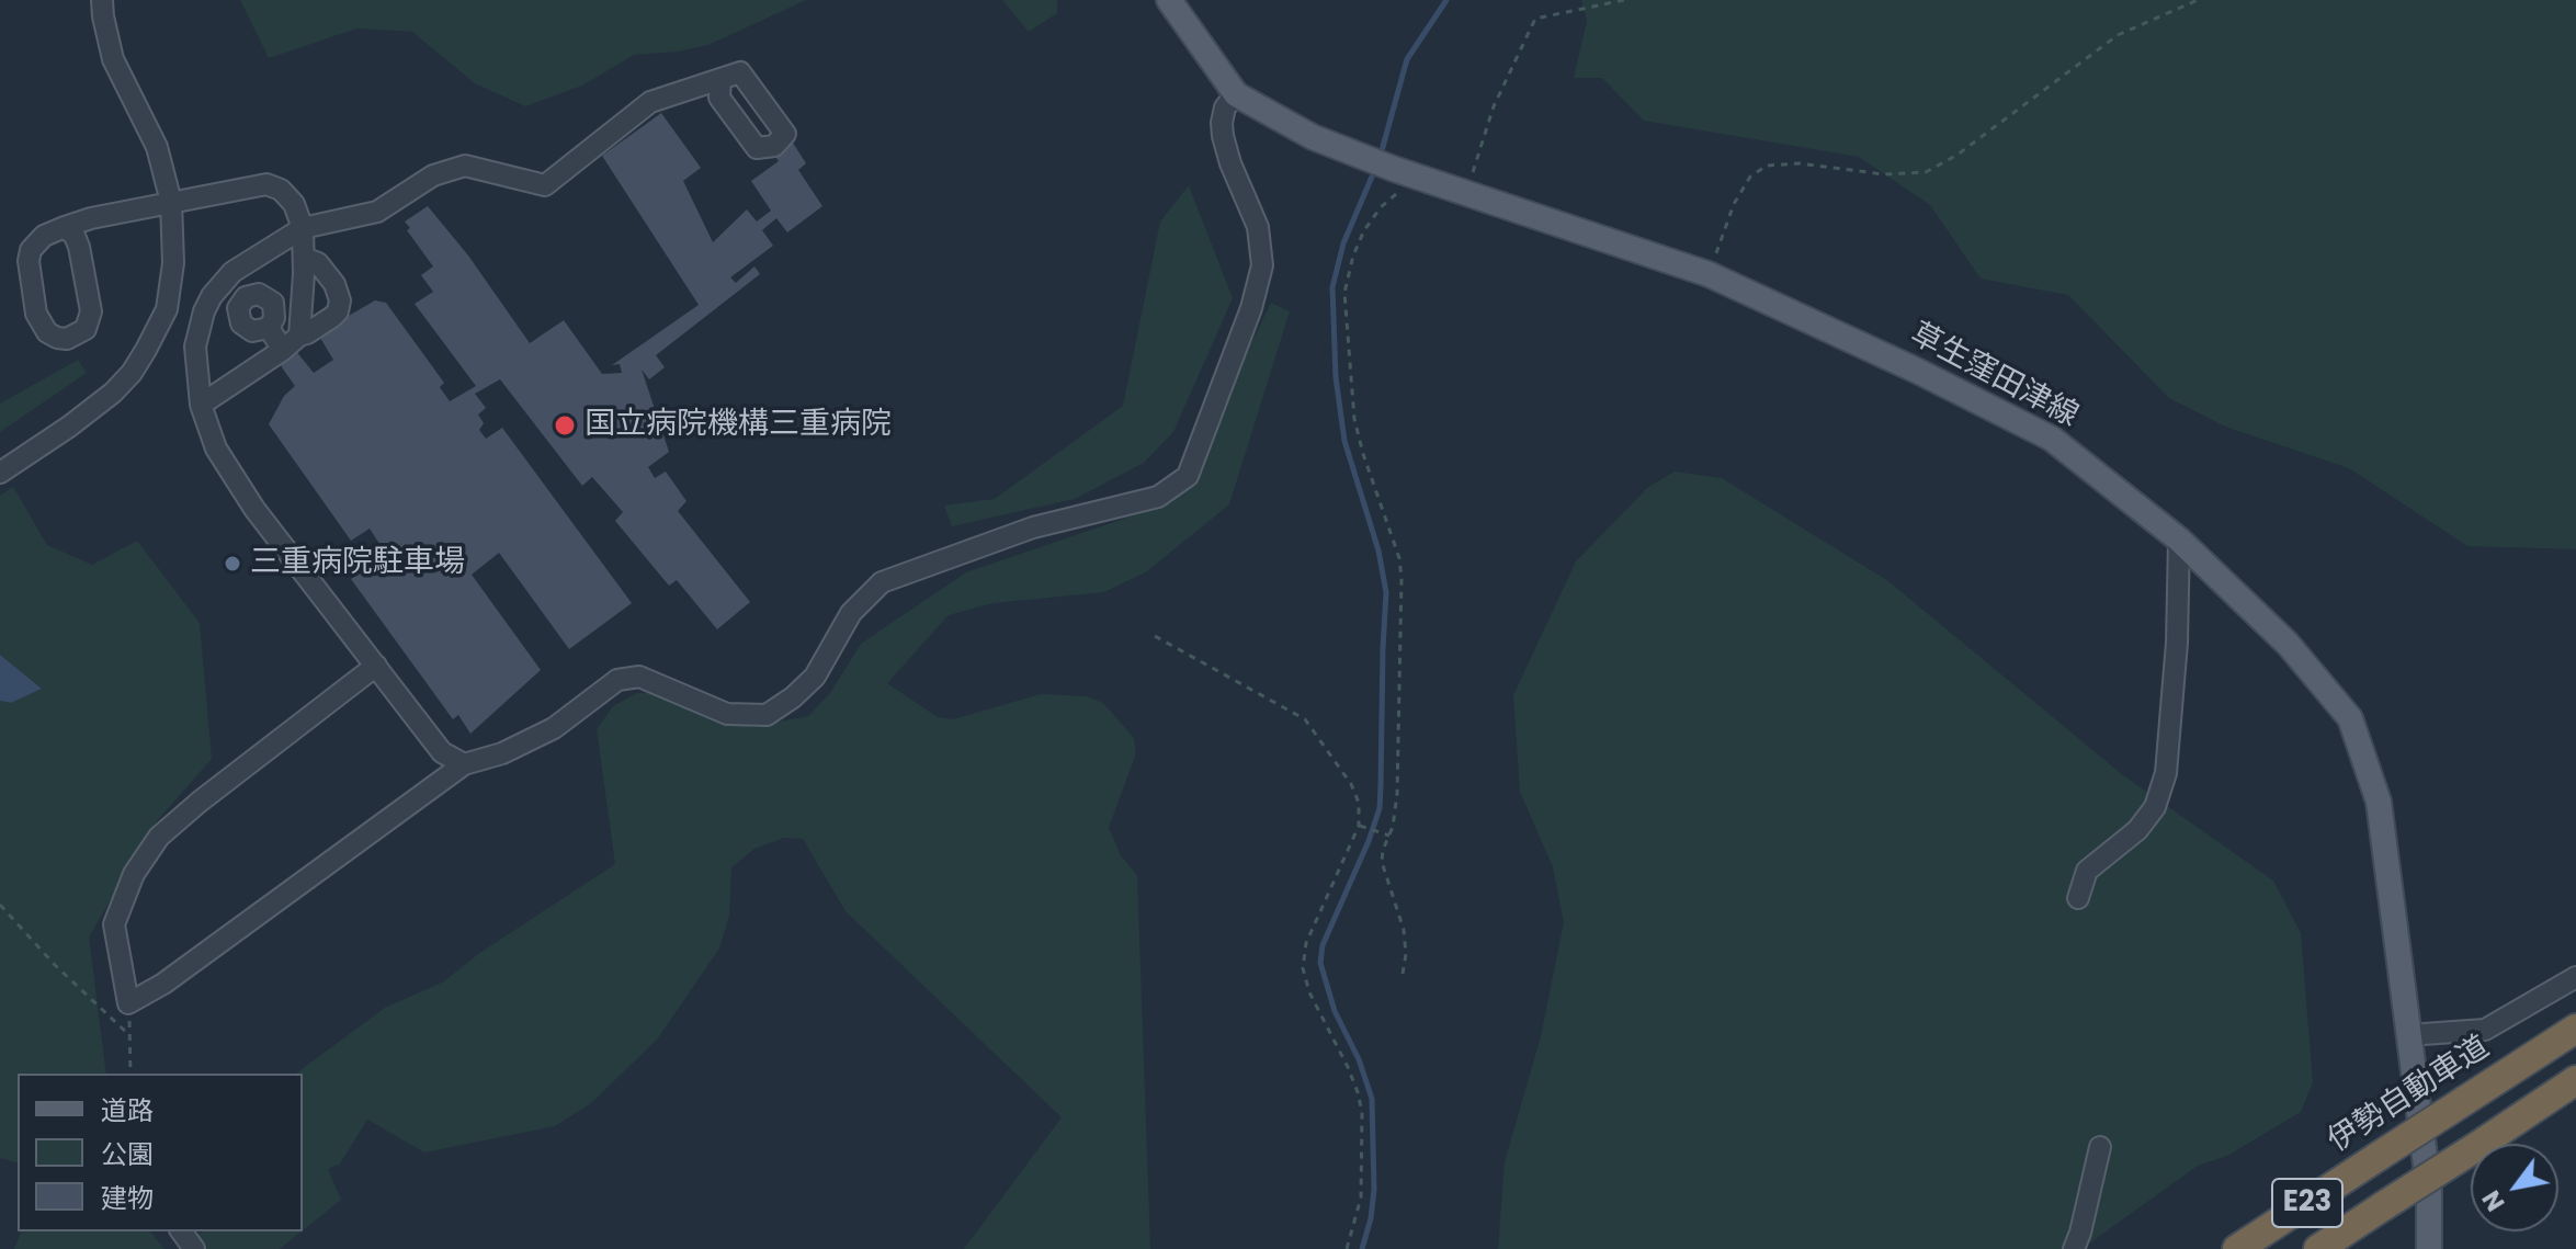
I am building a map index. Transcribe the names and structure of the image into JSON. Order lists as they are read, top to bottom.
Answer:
{
  "streets": {
    "highway": ["伊勢自動車道", "E23"],
    "main road": ["草生窪田津線"]
  },
  "places": ["国立病院機構三重病院", "三重病院駐車場"],
  "legend": ["道路", "公園", "建物"],
  "north": "bottom left"
}
